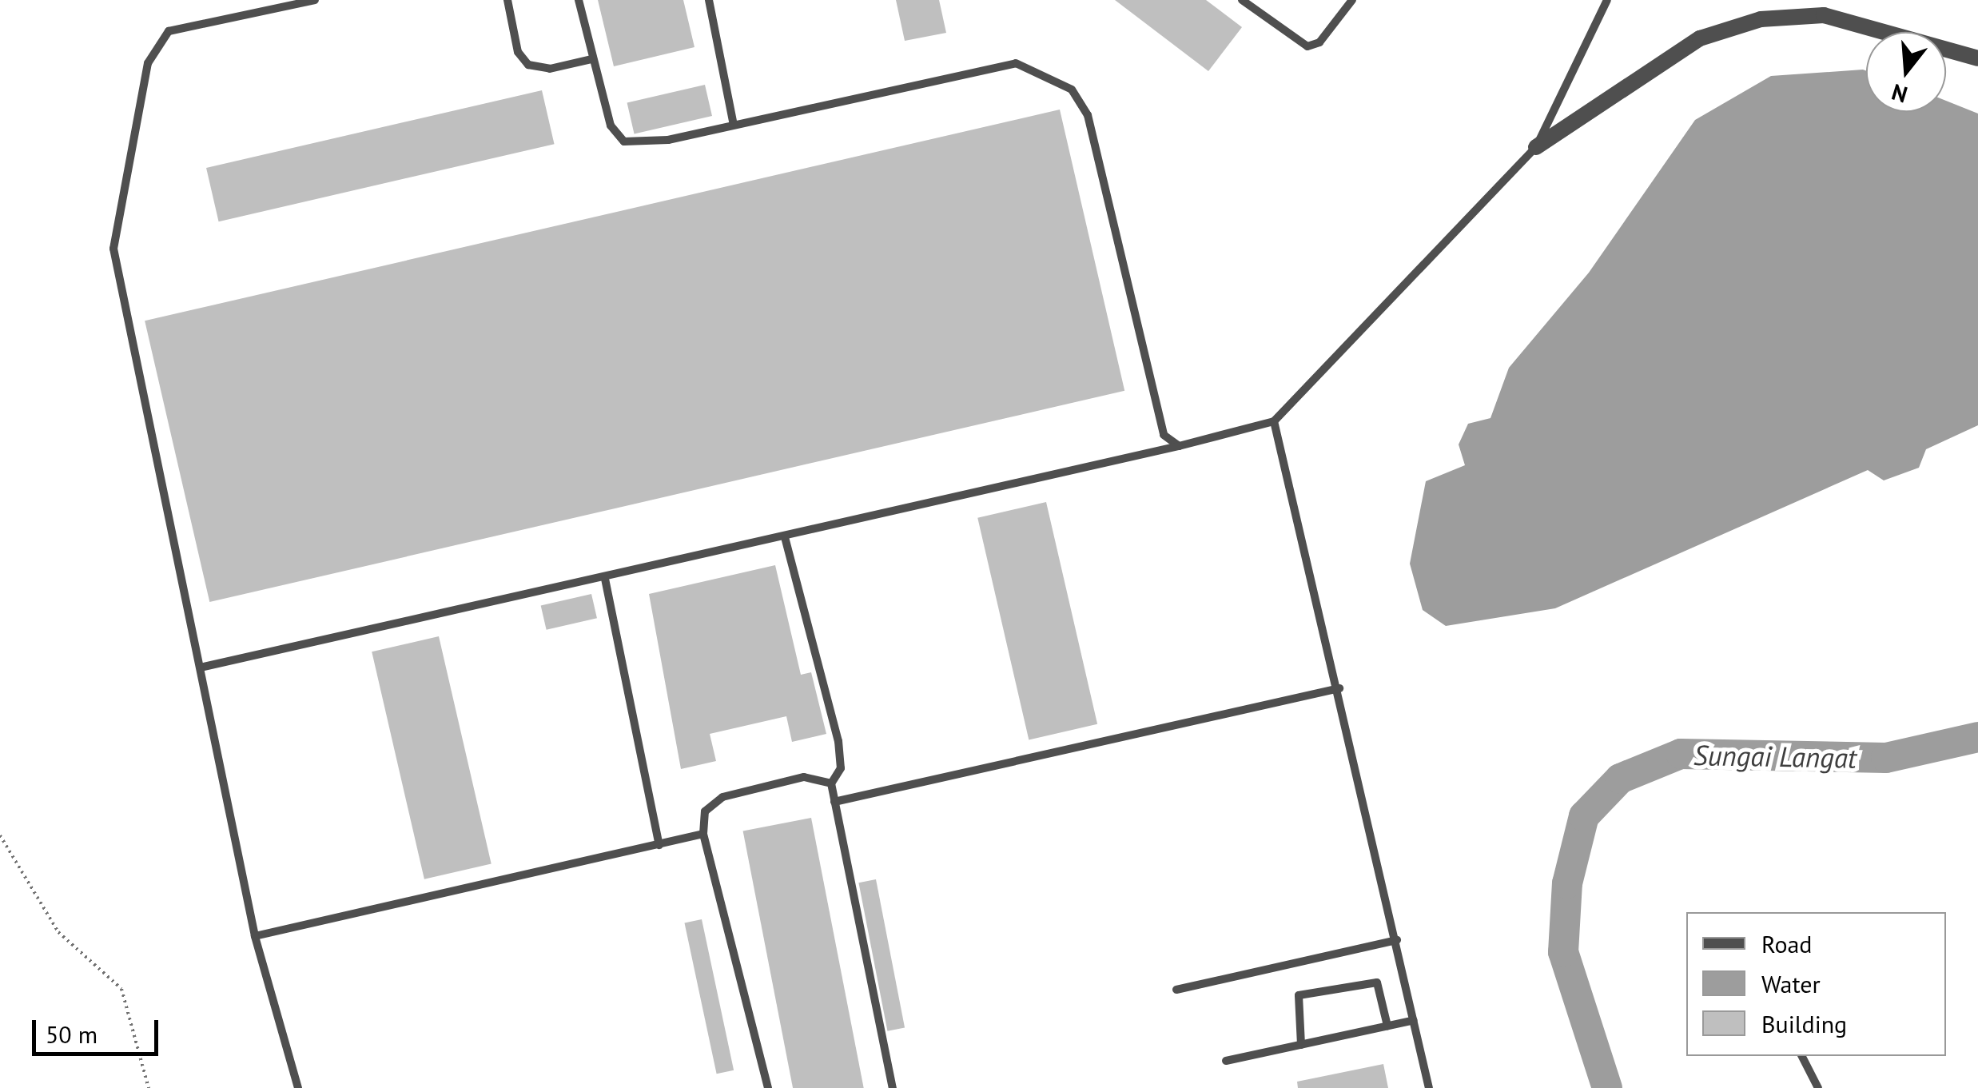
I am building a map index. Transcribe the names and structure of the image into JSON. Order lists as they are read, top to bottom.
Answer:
{
  "water": ["Sungai Langat"],
  "legend": ["Road", "Water", "Building"],
  "scale_bar": "50 m",
  "north": "bottom"
}
